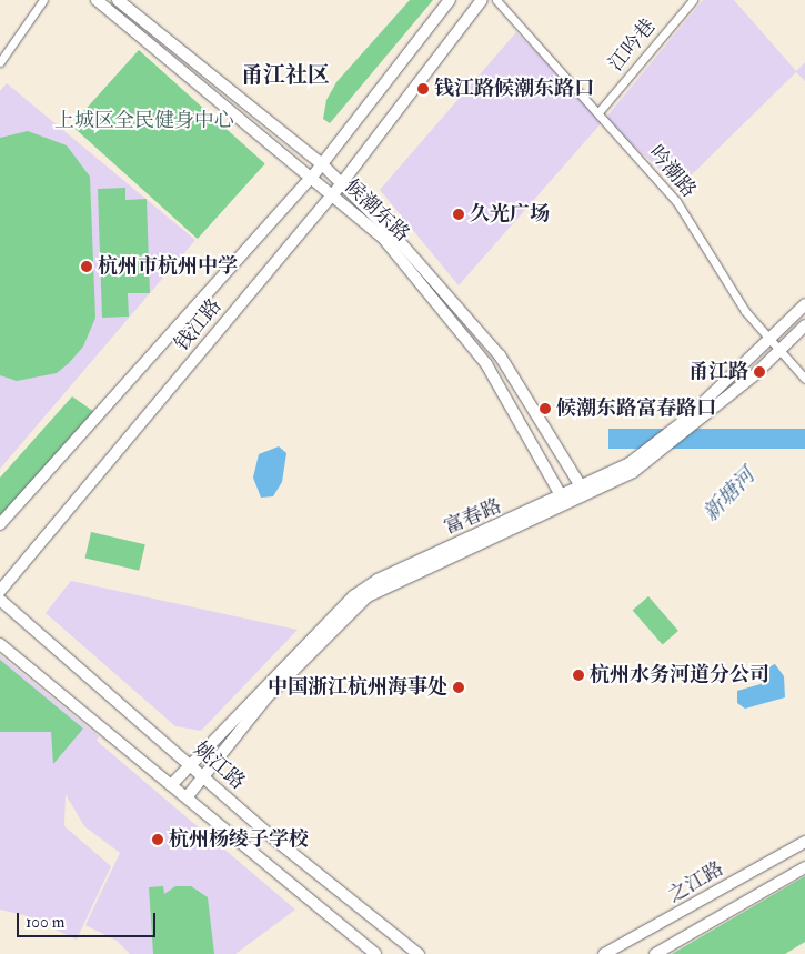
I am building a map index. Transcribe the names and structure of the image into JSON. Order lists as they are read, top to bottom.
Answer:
{
  "streets": {
    "street": [
      "江吟巷",
      "吟潮路",
      "候潮东路",
      "钱江路",
      "富春路",
      "姚江路",
      "之江路"
    ]
  },
  "crossings": [
    ["江吟巷", "吟潮路"],
    ["吟潮路", "富春路"],
    ["候潮东路", "钱江路"],
    ["候潮东路", "富春路"],
    ["富春路", "姚江路"]
  ],
  "districts": ["甬江社区"],
  "water": ["新塘河"],
  "parks": ["上城区全民健身中心"],
  "places": [
    "钱江路候潮东路口",
    "久光广场",
    "杭州市杭州中学",
    "甬江路",
    "候潮东路富春路口",
    "杭州水务河道分公司",
    "中国浙江杭州海事处",
    "杭州杨绫子学校"
  ],
  "scale_bar": "100 m"
}
